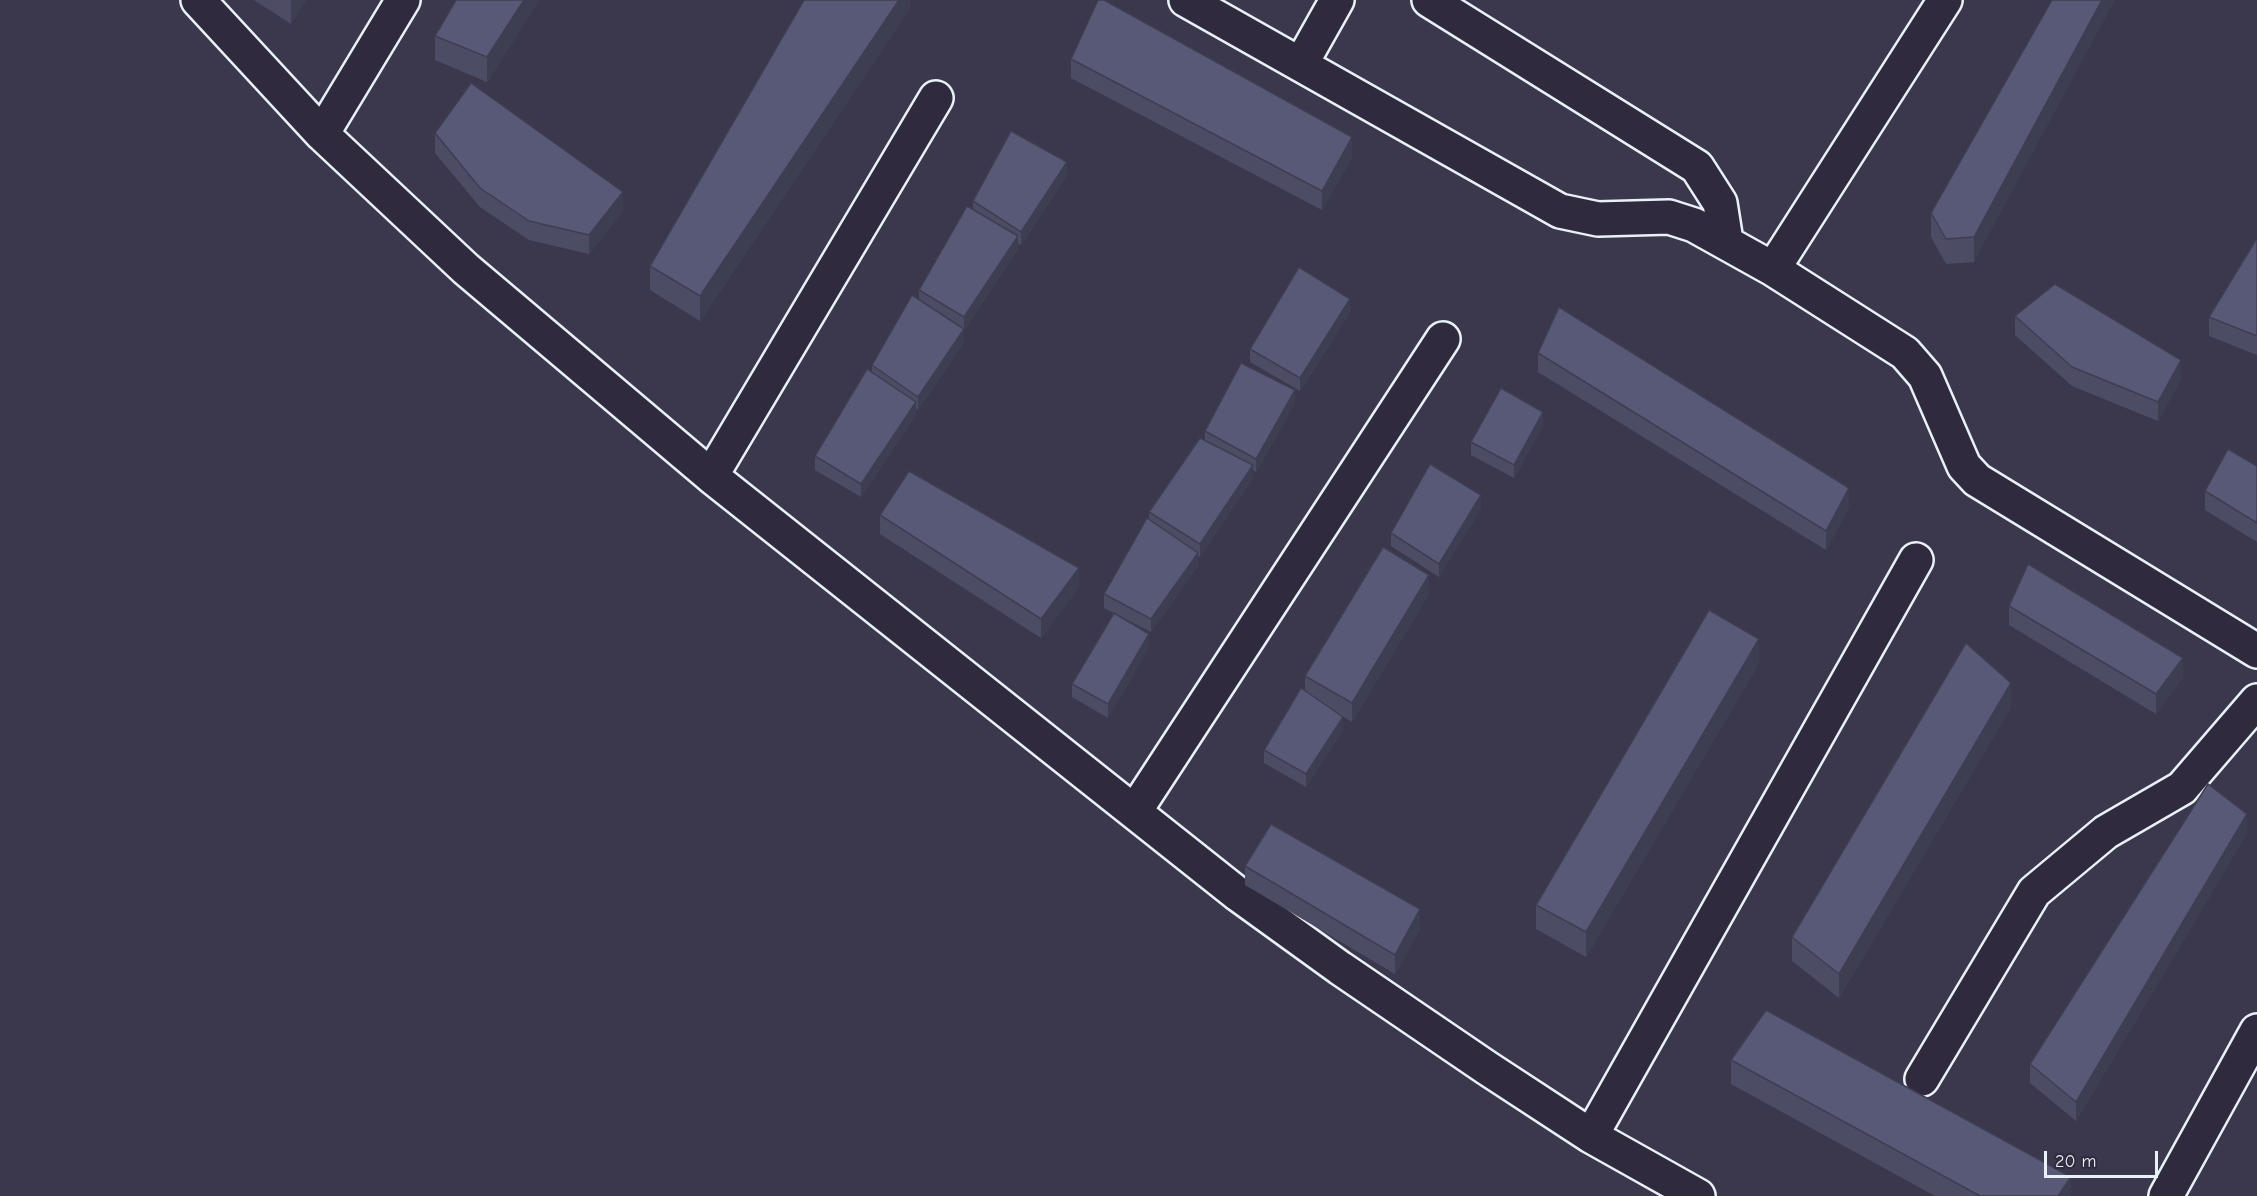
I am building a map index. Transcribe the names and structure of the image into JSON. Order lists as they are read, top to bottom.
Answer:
{
  "scale_bar": "20 m"
}
